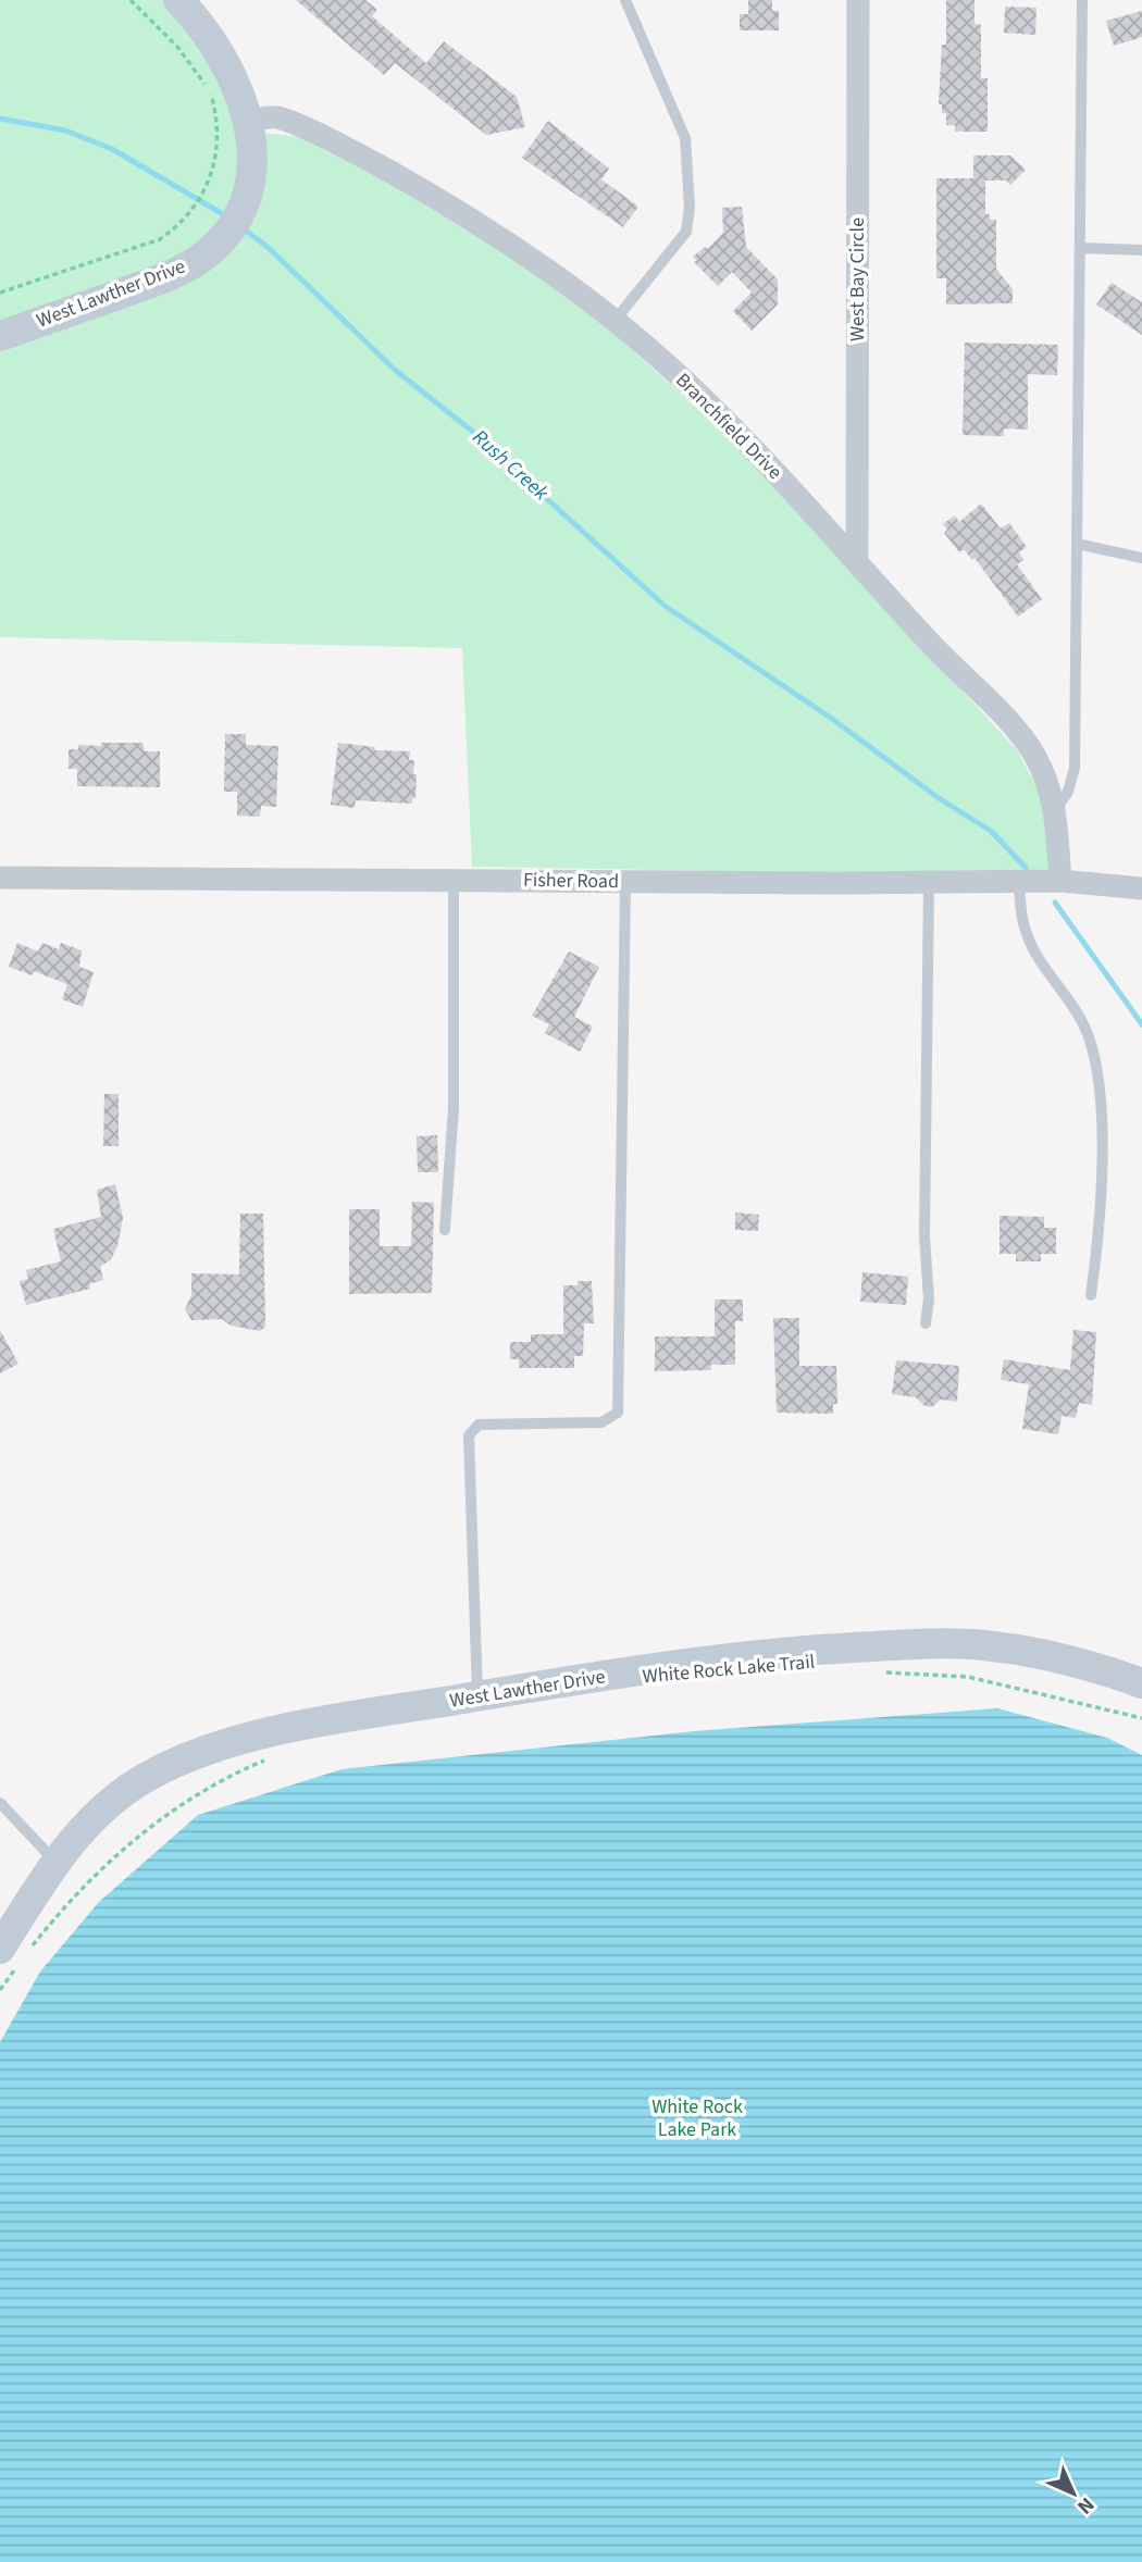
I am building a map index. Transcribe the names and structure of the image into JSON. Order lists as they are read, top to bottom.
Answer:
{
  "streets": {
    "street": [
      "West Bay Circle",
      "West Lawther Drive",
      "Branchfield Drive",
      "Fisher Road"
    ]
  },
  "crossings": [
    ["West Bay Circle", "Branchfield Drive"],
    ["West Lawther Drive", "Branchfield Drive"],
    ["Branchfield Drive", "Fisher Road"]
  ],
  "water": ["Rush Creek"],
  "parks": ["White Rock Lake Park"],
  "north": "bottom right"
}
